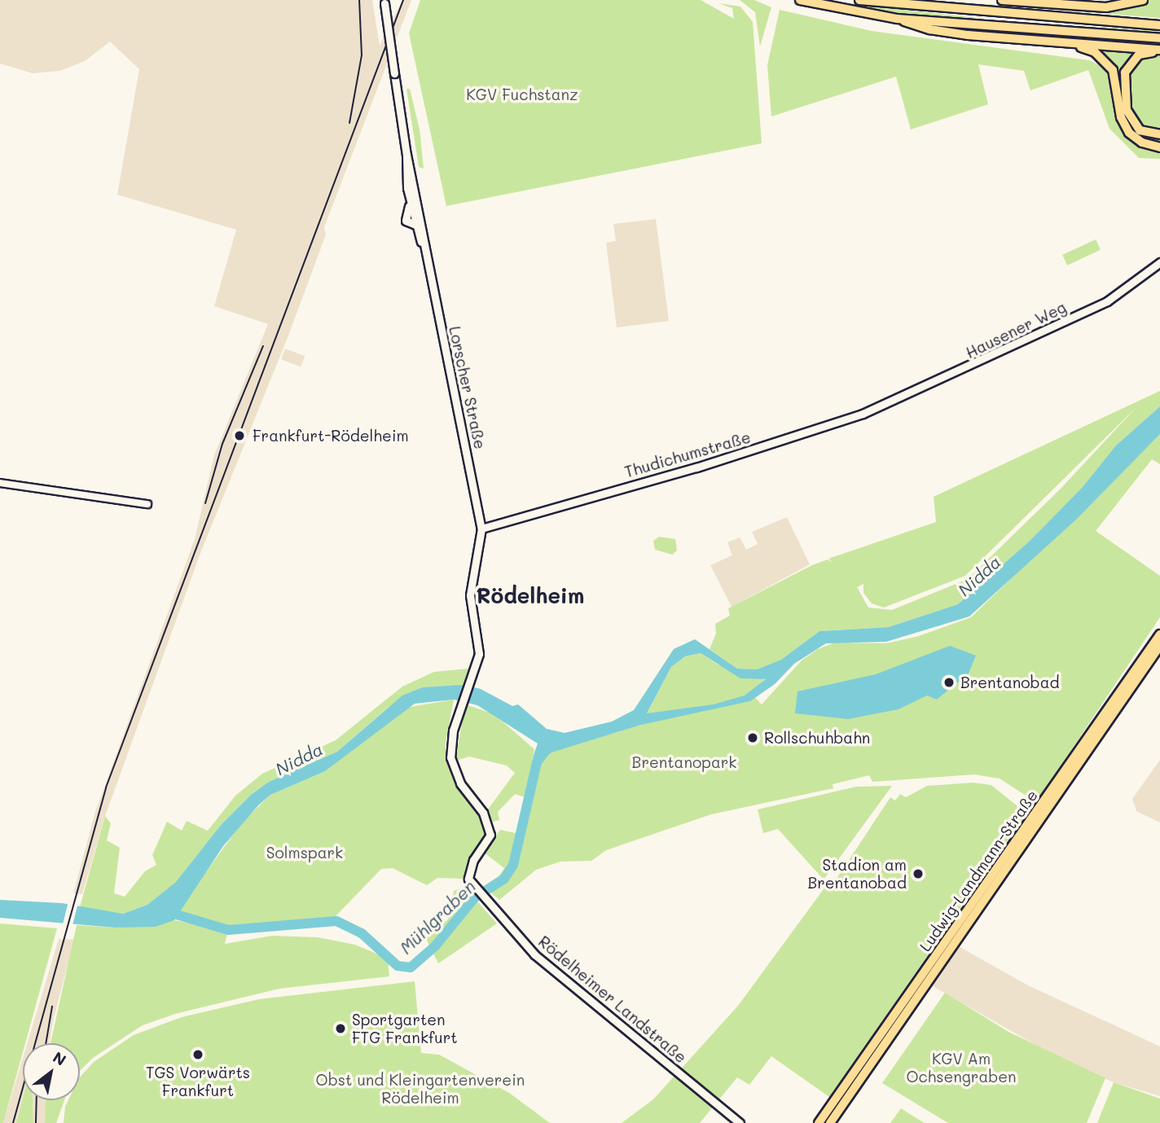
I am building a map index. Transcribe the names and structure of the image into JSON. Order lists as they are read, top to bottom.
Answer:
{
  "streets": {
    "main road": [
      "Hausener Weg",
      "Lorscher Straße",
      "Thudichumstraße",
      "Ludwig-Landmann-Straße",
      "Rödelheimer Landstraße"
    ]
  },
  "crossings": [
    ["Hausener Weg", "Thudichumstraße"],
    ["Lorscher Straße", "Thudichumstraße"],
    ["Lorscher Straße", "Rödelheimer Landstraße"],
    ["Thudichumstraße", "Rödelheimer Landstraße"]
  ],
  "districts": ["Rödelheim"],
  "water": ["Nidda", "Mühlgraben"],
  "parks": [
    "KGV Fuchstanz",
    "Brentanopark",
    "Solmspark",
    "KGV Am Ochsengraben",
    "Obst und Kleingartenverein Rödelheim"
  ],
  "places": [
    "Frankfurt-Rödelheim",
    "Brentanobad",
    "Rollschuhbahn",
    "Stadion am Brentanobad",
    "Sportgarten FTG Frankfurt",
    "TGS Vorwärts Frankfurt"
  ],
  "north": "top right"
}
